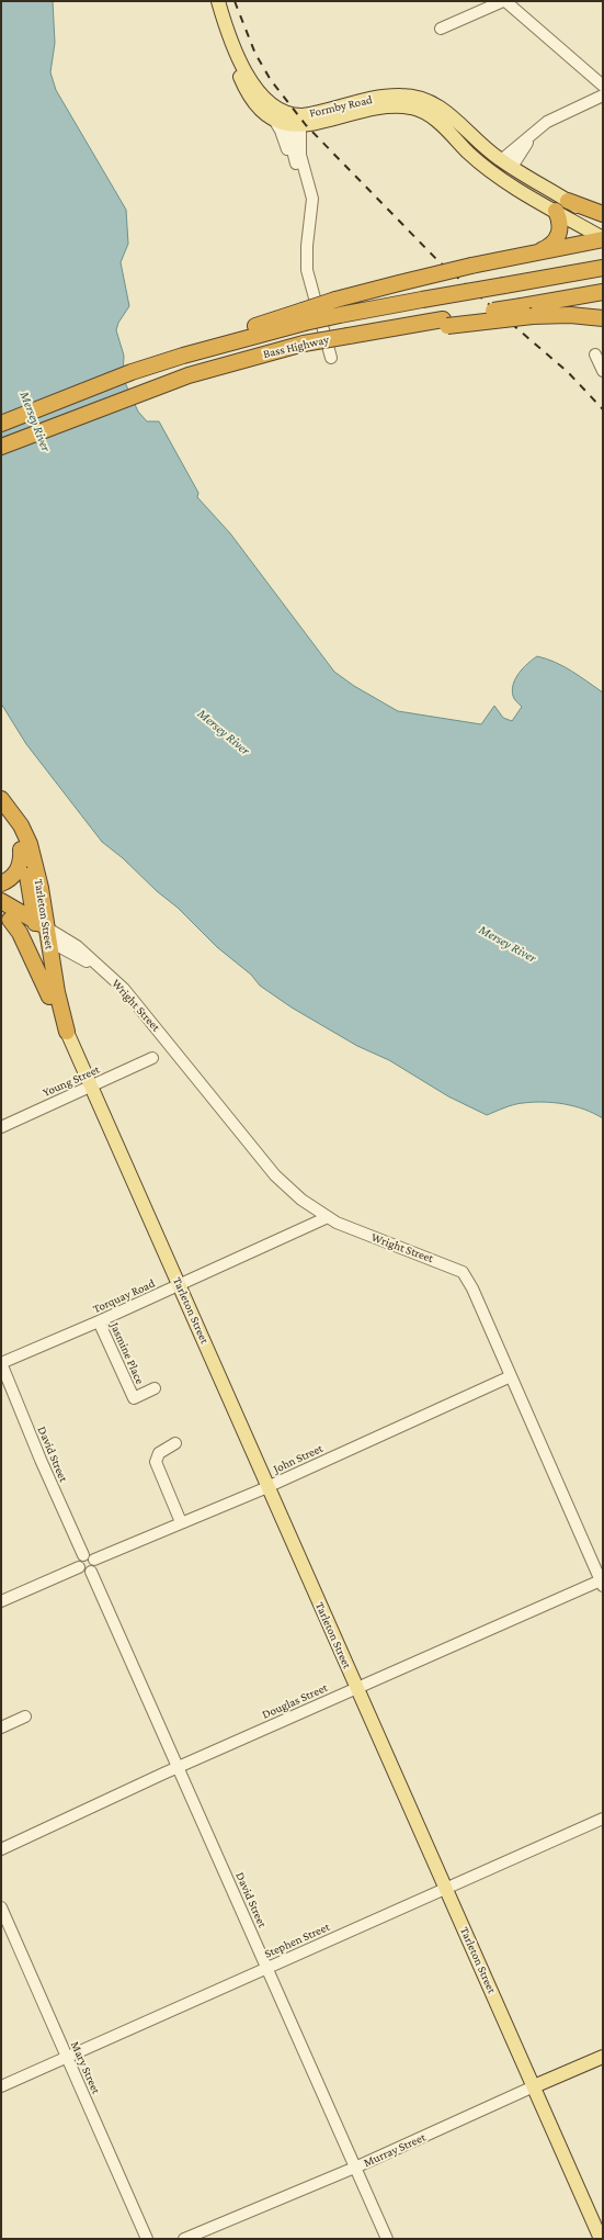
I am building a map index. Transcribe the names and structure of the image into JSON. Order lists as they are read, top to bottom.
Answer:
{
  "streets": {
    "highway": ["Bass Highway", "Tarleton Street"],
    "main road": ["Formby Road", "Murray Street"],
    "street": [
      "Wright Street",
      "Young Street",
      "Torquay Road",
      "Jasmine Place",
      "David Street",
      "John Street",
      "Douglas Street",
      "Stephen Street",
      "Mary Street"
    ]
  },
  "crossings": [
    ["Tarleton Street", "Wright Street"],
    ["Tarleton Street", "Young Street"],
    ["Tarleton Street", "Torquay Road"],
    ["Tarleton Street", "John Street"],
    ["Tarleton Street", "Douglas Street"],
    ["Tarleton Street", "Stephen Street"],
    ["Tarleton Street", "Murray Street"],
    ["Wright Street", "Torquay Road"],
    ["Wright Street", "John Street"],
    ["Wright Street", "Douglas Street"],
    ["Torquay Road", "Jasmine Place"],
    ["Torquay Road", "David Street"],
    ["David Street", "John Street"],
    ["David Street", "Douglas Street"],
    ["David Street", "Stephen Street"],
    ["David Street", "Murray Street"],
    ["Stephen Street", "Mary Street"]
  ],
  "water": ["Mersey River"]
}
